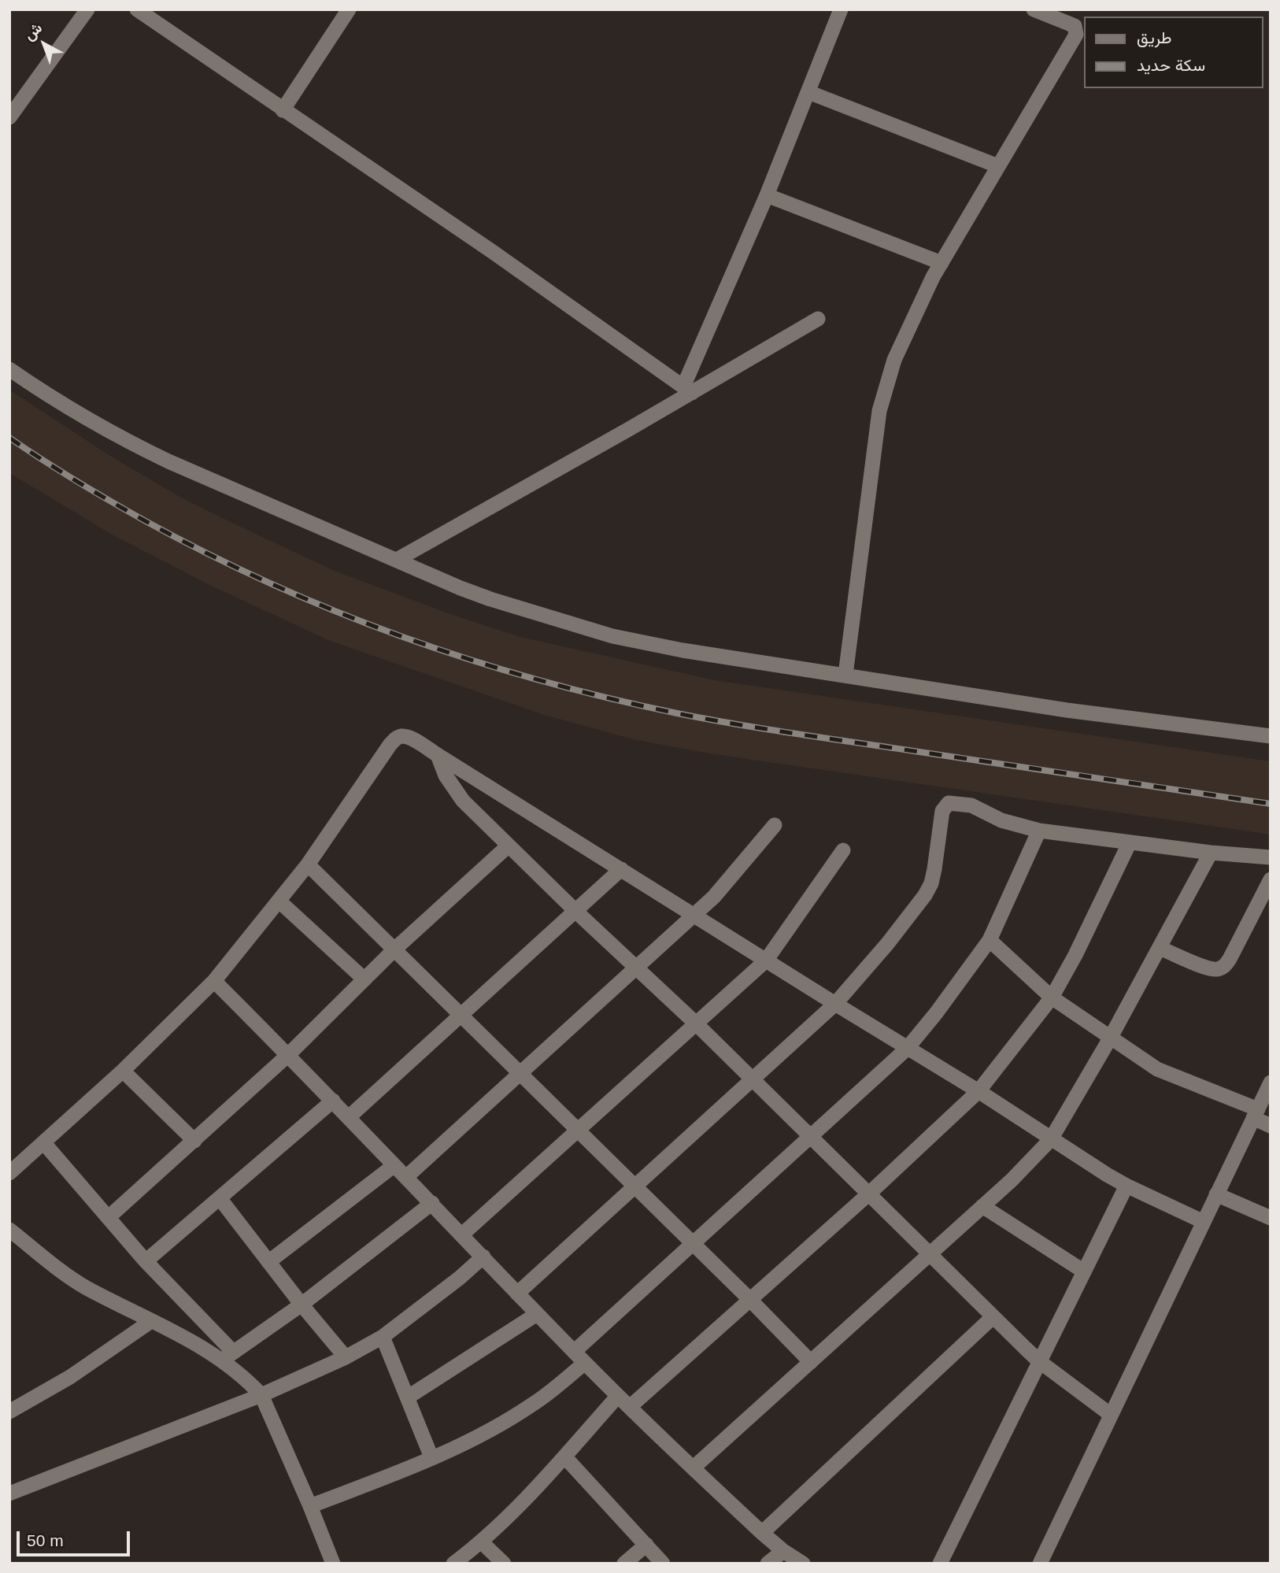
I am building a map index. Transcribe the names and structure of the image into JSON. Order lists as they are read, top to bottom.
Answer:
{
  "legend": ["طريق", "سكة حديد"],
  "scale_bar": "50 m",
  "north": "top left"
}
